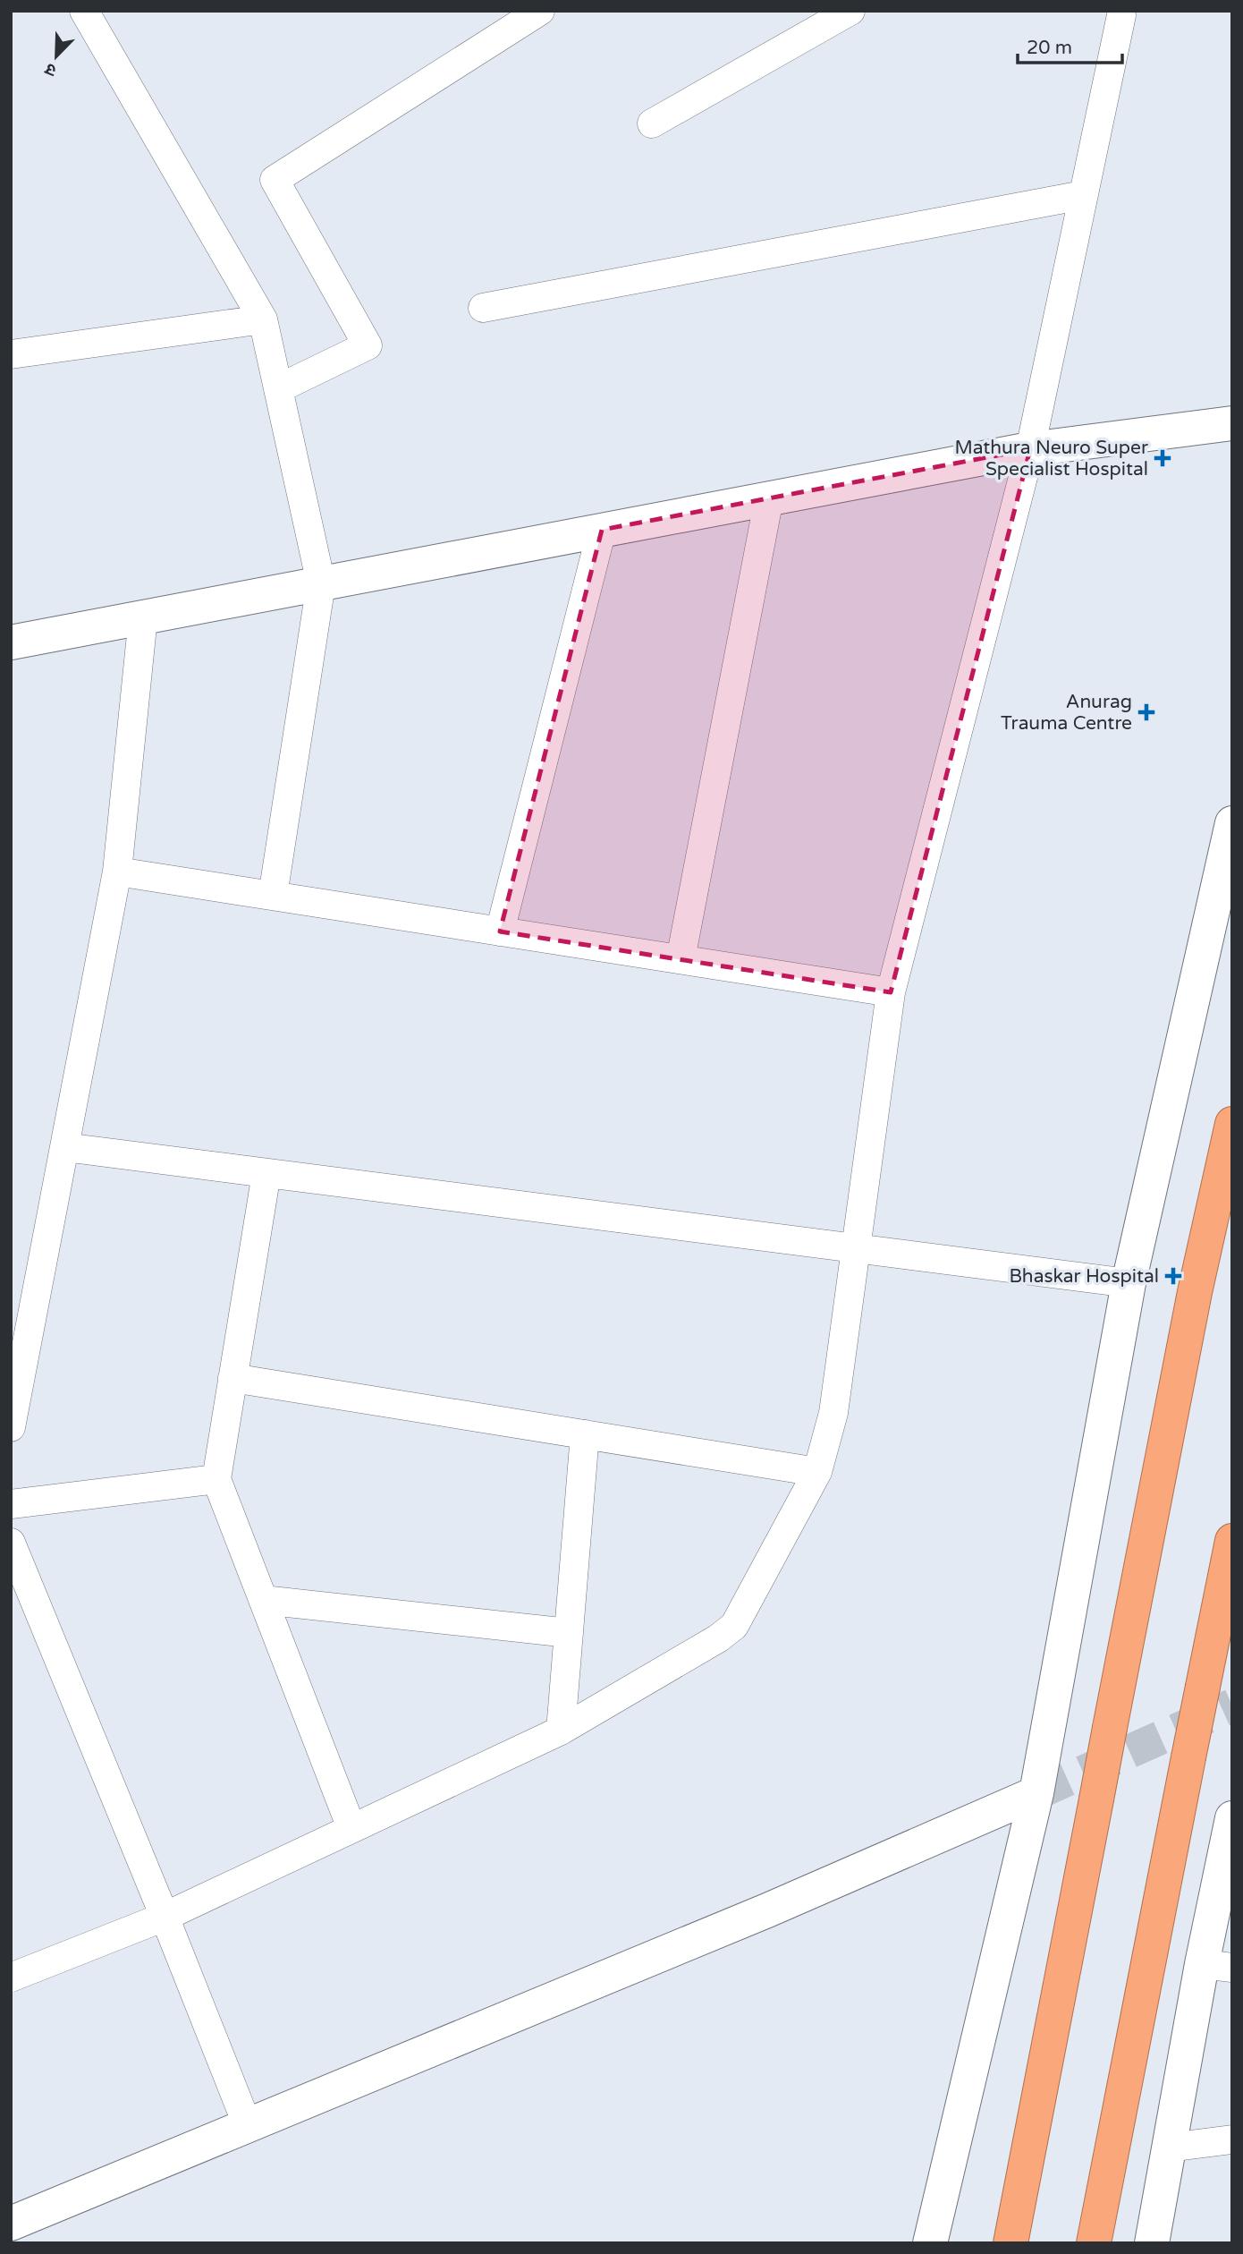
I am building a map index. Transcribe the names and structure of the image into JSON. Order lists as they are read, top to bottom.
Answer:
{
  "places": {
    "health": ["Mathura Neuro Super Specialist Hospital", "Anurag Trauma Centre", "Bhaskar Hospital"]
  },
  "scale_bar": "20 m",
  "north": "bottom left"
}
